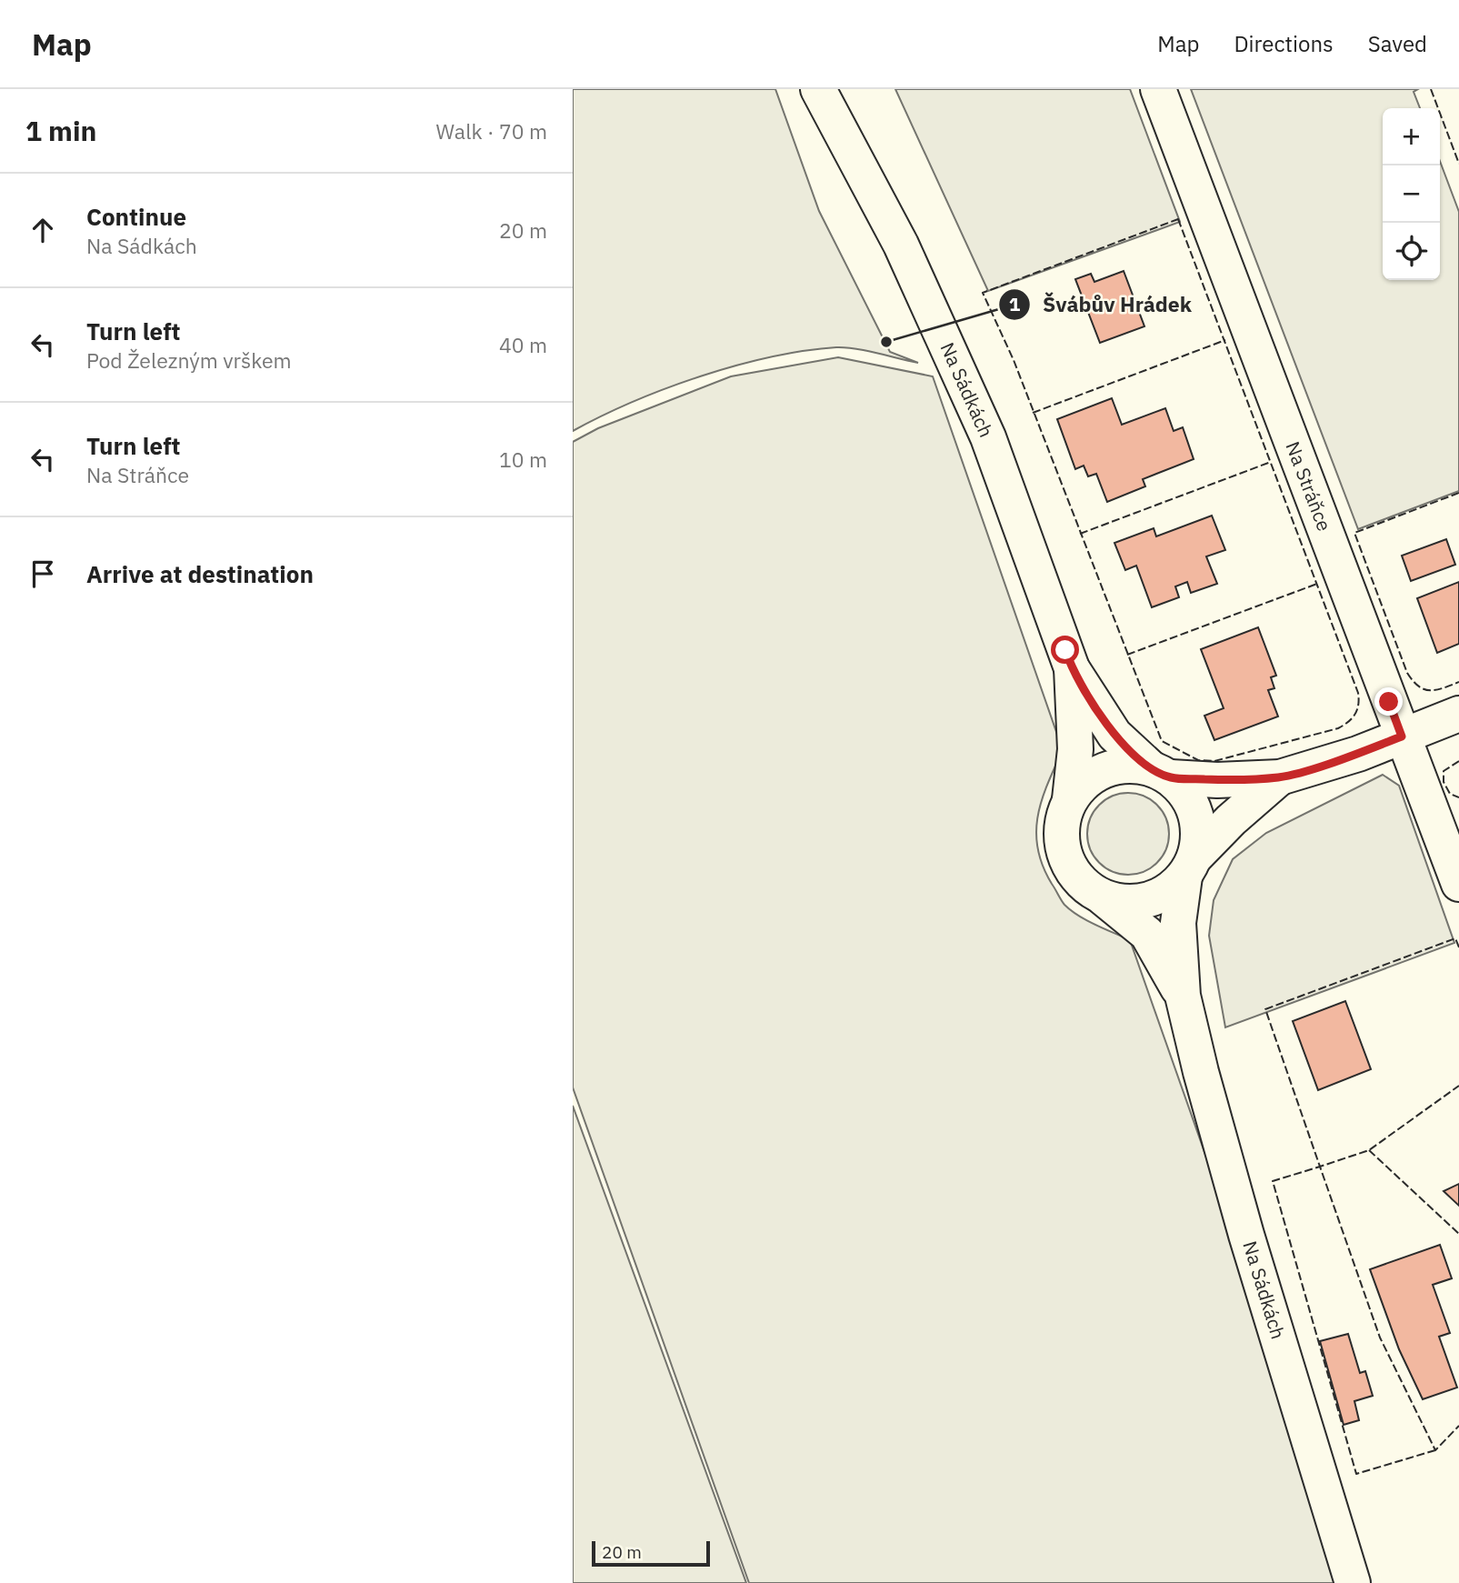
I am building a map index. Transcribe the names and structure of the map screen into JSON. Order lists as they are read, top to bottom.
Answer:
{
  "streets": {
    "street": ["Na Sádkách", "Na Stráňce"]
  },
  "places": ["Švábův Hrádek"],
  "scale_bar": "20 m",
  "page": {
    "header": "Map",
    "nav": ["Map", "Directions", "Saved"],
    "heading": ["1 min", "Walk · 70 m"],
    "map_buttons": ["+", "−"],
    "list": [
      ["Continue", "Na Sádkách", "20 m"],
      ["Turn left", "Pod Železným vrškem", "40 m"],
      ["Turn left", "Na Stráňce", "10 m"],
      "Arrive at destination"
    ],
    "scale": "20 m"
  }
}
